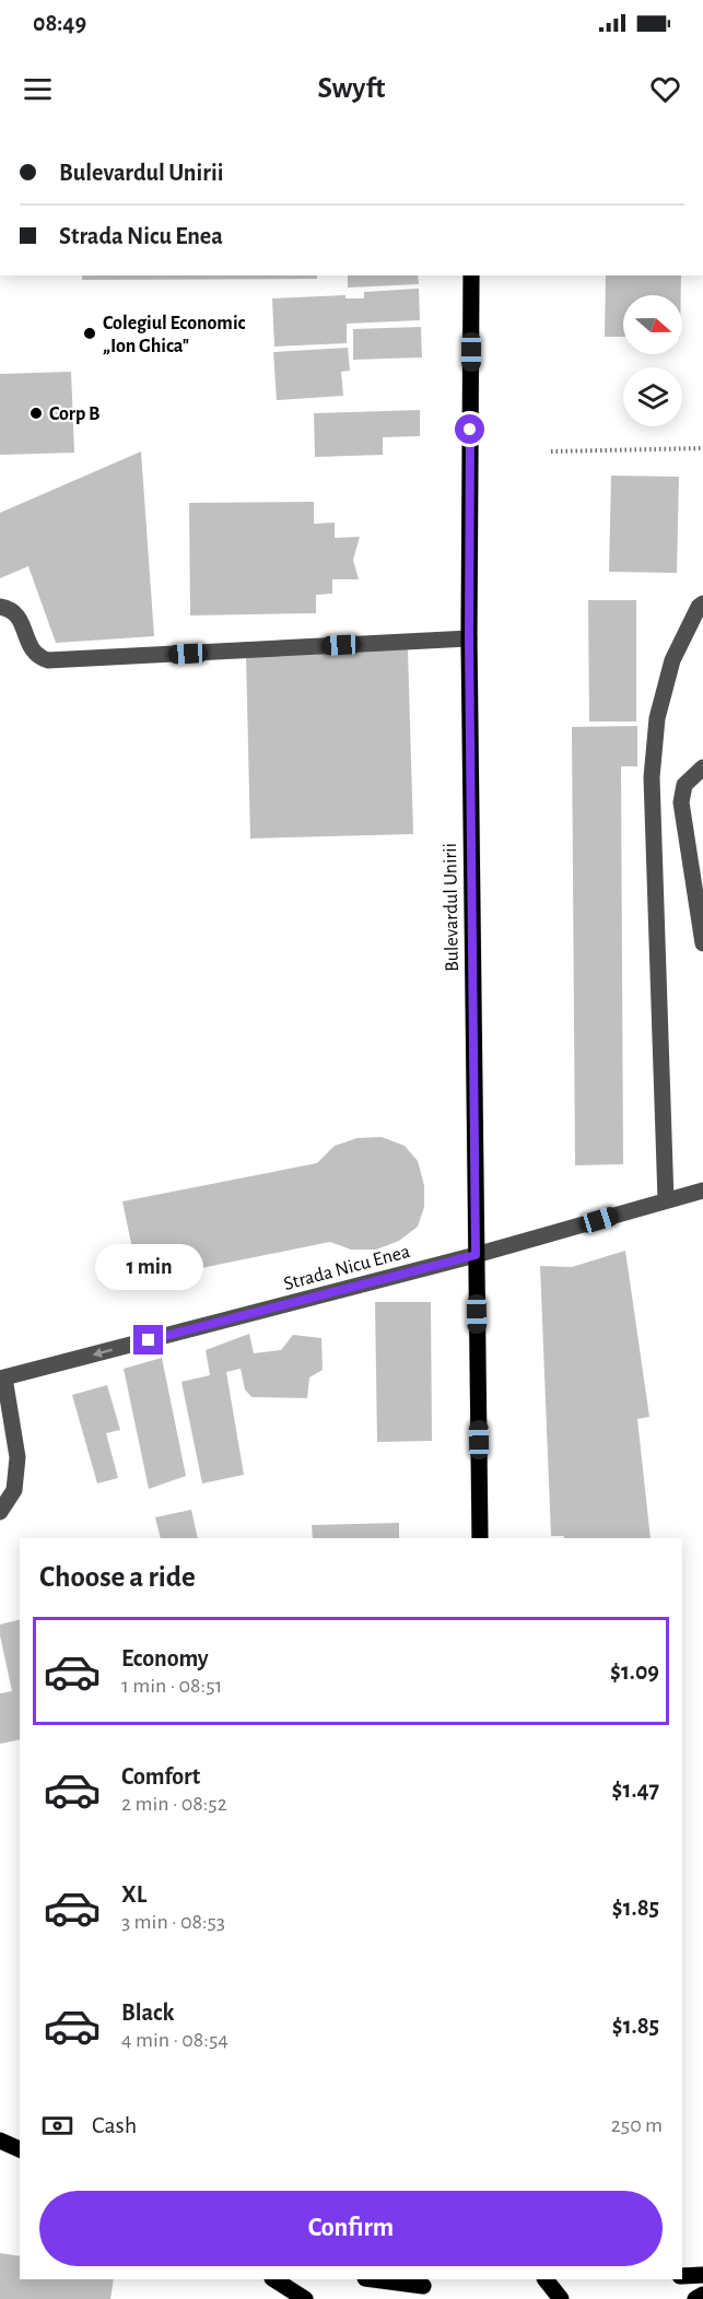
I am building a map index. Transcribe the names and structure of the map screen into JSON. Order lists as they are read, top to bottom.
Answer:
{
  "streets": {
    "main road": ["Bulevardul Unirii"],
    "street": ["Strada Nicu Enea"]
  },
  "crossings": [
    ["Bulevardul Unirii", "Strada Nicu Enea"]
  ],
  "one_way": ["Strada Nicu Enea"],
  "places": ["Colegiul Economic „Ion Ghica\"", "Corp B"],
  "north": "right",
  "page": {
    "status": "08:49",
    "header": "Swyft",
    "banner": ["Bulevardul Unirii", "Strada Nicu Enea"],
    "bubble": "1 min",
    "heading": "Choose a ride",
    "list": [
      {
        "name": "Economy",
        "note": "1 min · 08:51",
        "value": "$1.09"
      },
      {
        "name": "Comfort",
        "note": "2 min · 08:52",
        "value": "$1.47"
      },
      {
        "name": "XL",
        "note": "3 min · 08:53",
        "value": "$1.85"
      },
      {
        "name": "Black",
        "note": "4 min · 08:54",
        "value": "$1.85"
      }
    ],
    "pay": ["Cash", "250 m"],
    "buttons": "Confirm"
  }
}
